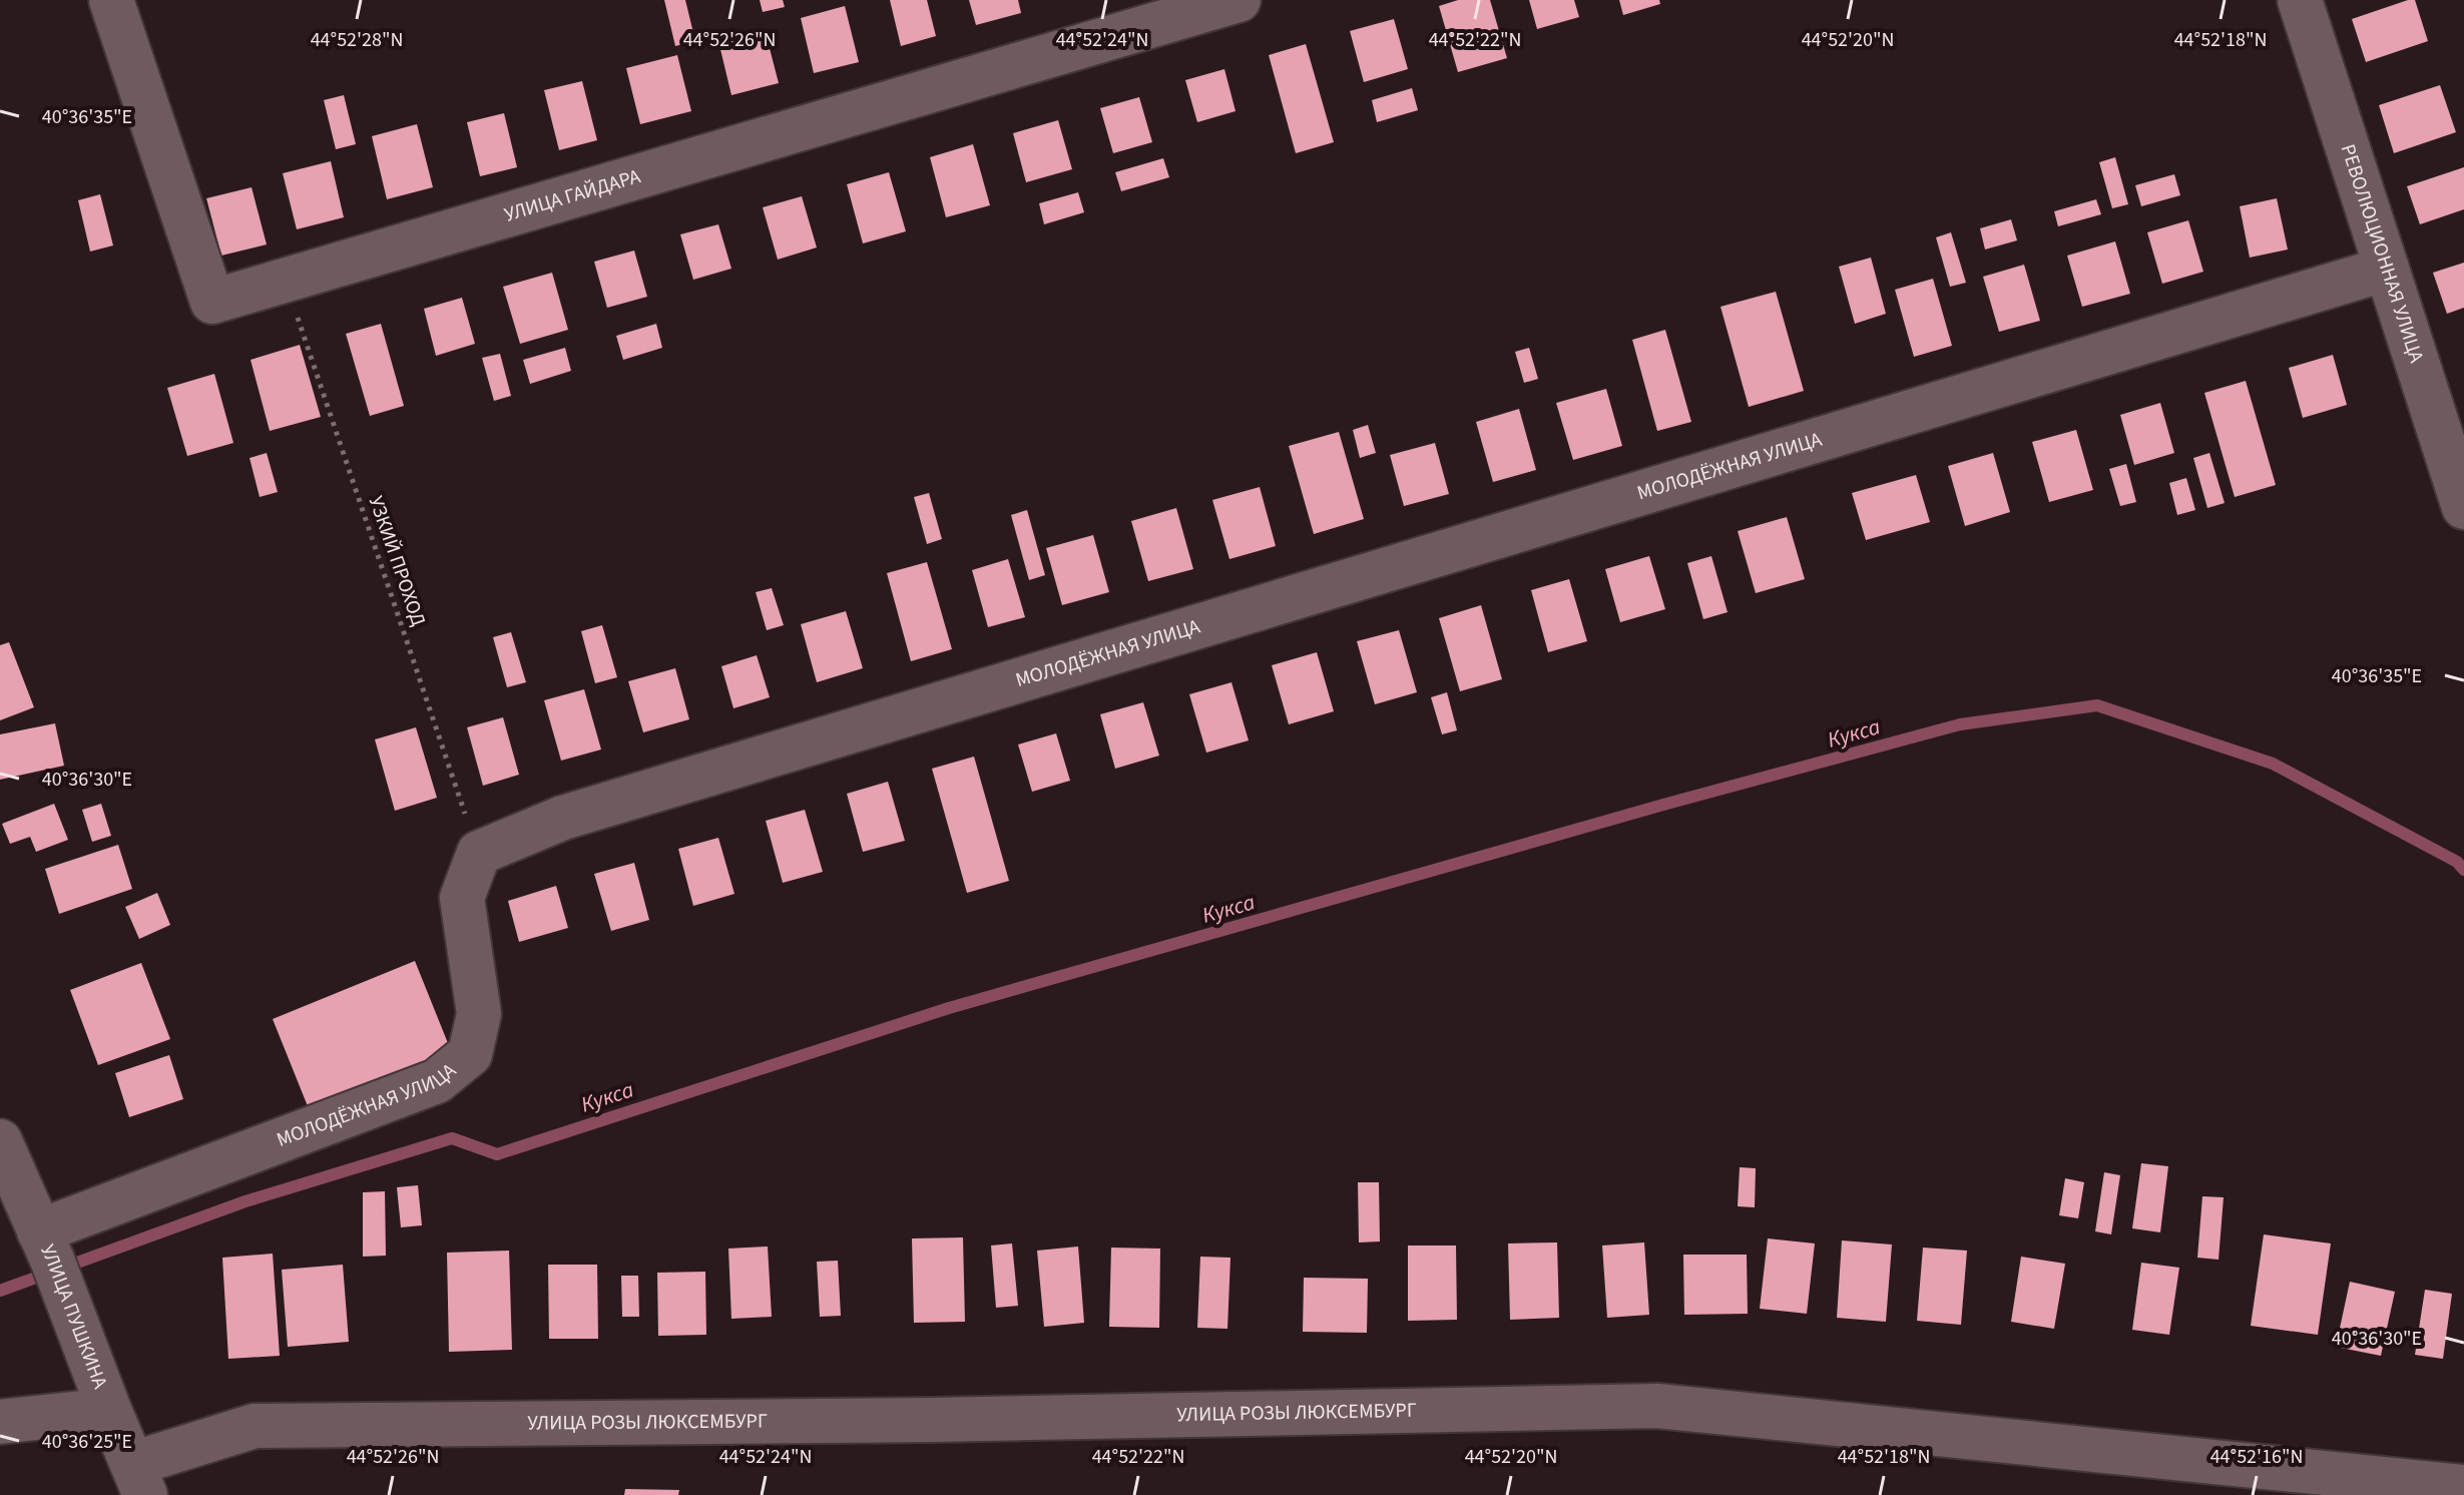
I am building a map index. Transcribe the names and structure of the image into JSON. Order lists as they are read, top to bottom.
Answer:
{
  "streets": {
    "street": [
      "УЛИЦА ГАЙДАРА",
      "РЕВОЛЮЦИОННАЯ УЛИЦА",
      "МОЛОДЁЖНАЯ УЛИЦА",
      "УЛИЦА ПУШКИНА",
      "УЛИЦА РОЗЫ ЛЮКСЕМБУРГ"
    ],
    "path": ["УЗКИЙ ПРОХОД"]
  },
  "crossings": [
    ["УЛИЦА ГАЙДАРА", "УЗКИЙ ПРОХОД"],
    ["РЕВОЛЮЦИОННАЯ УЛИЦА", "МОЛОДЁЖНАЯ УЛИЦА"],
    ["МОЛОДЁЖНАЯ УЛИЦА", "УЗКИЙ ПРОХОД"],
    ["МОЛОДЁЖНАЯ УЛИЦА", "УЛИЦА ПУШКИНА"],
    ["УЛИЦА ПУШКИНА", "УЛИЦА РОЗЫ ЛЮКСЕМБУРГ"]
  ],
  "water": ["Кукса"],
  "coordinates": [
    "44°52'28\"N",
    "44°52'26\"N",
    "44°52'24\"N",
    "44°52'22\"N",
    "44°52'20\"N",
    "44°52'18\"N",
    "40°36'35\"E",
    "40°36'30\"E",
    "40°36'25\"E",
    "44°52'16\"N"
  ]
}
